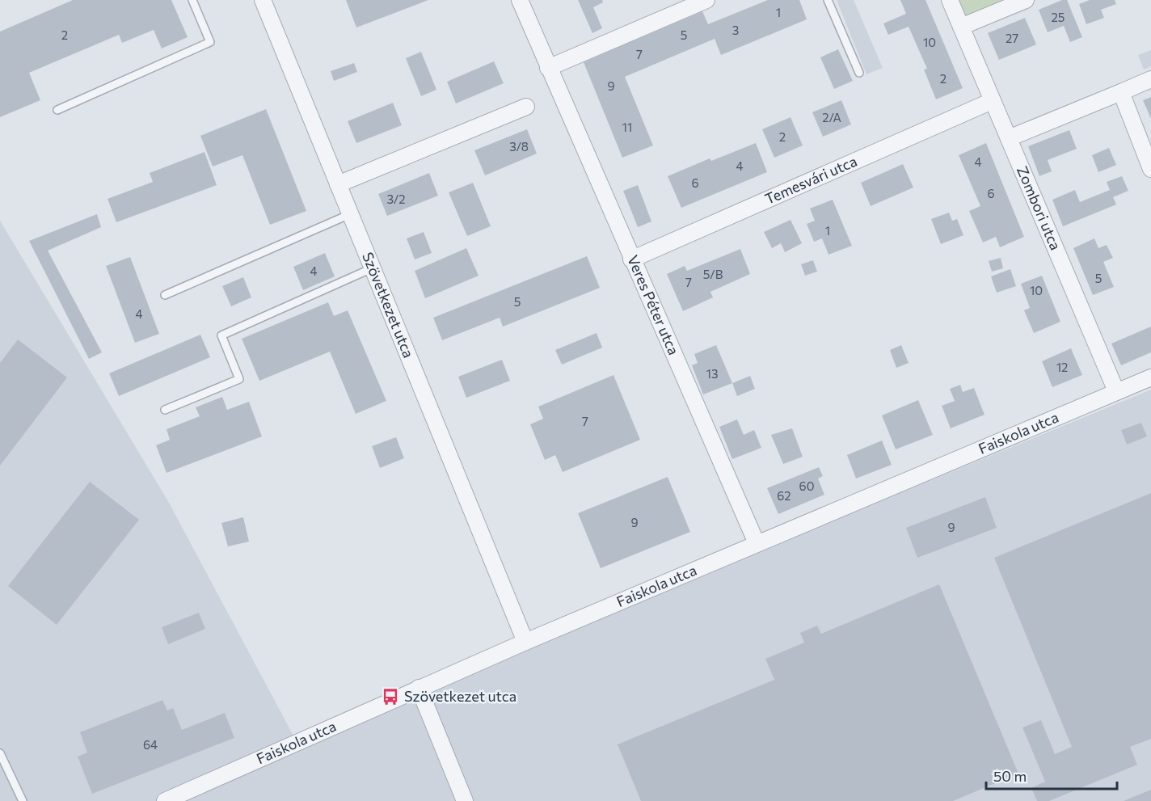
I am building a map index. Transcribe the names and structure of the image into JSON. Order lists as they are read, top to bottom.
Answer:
{
  "streets": {
    "street": [
      "Temesvári utca",
      "Zombori utca",
      "Szövetkezet utca",
      "Veres Péter utca",
      "Faiskola utca"
    ]
  },
  "crossings": [
    ["Temesvári utca", "Zombori utca"],
    ["Temesvári utca", "Veres Péter utca"],
    ["Zombori utca", "Faiskola utca"],
    ["Szövetkezet utca", "Faiskola utca"],
    ["Veres Péter utca", "Faiskola utca"]
  ],
  "places": {
    "bus stop": ["Szövetkezet utca"]
  },
  "house_numbers": [
    "1",
    "25",
    "3",
    "2",
    "5",
    "27",
    "10",
    "7",
    "2",
    "9",
    "2/A",
    "11",
    "2",
    "3/8",
    "4",
    "4",
    "6",
    "6",
    "3/2",
    "1",
    "4",
    "5/B",
    "5",
    "7",
    "10",
    "5",
    "4",
    "12",
    "13",
    "7",
    "60",
    "62",
    "9",
    "9",
    "64"
  ],
  "scale_bar": "50 m"
}
